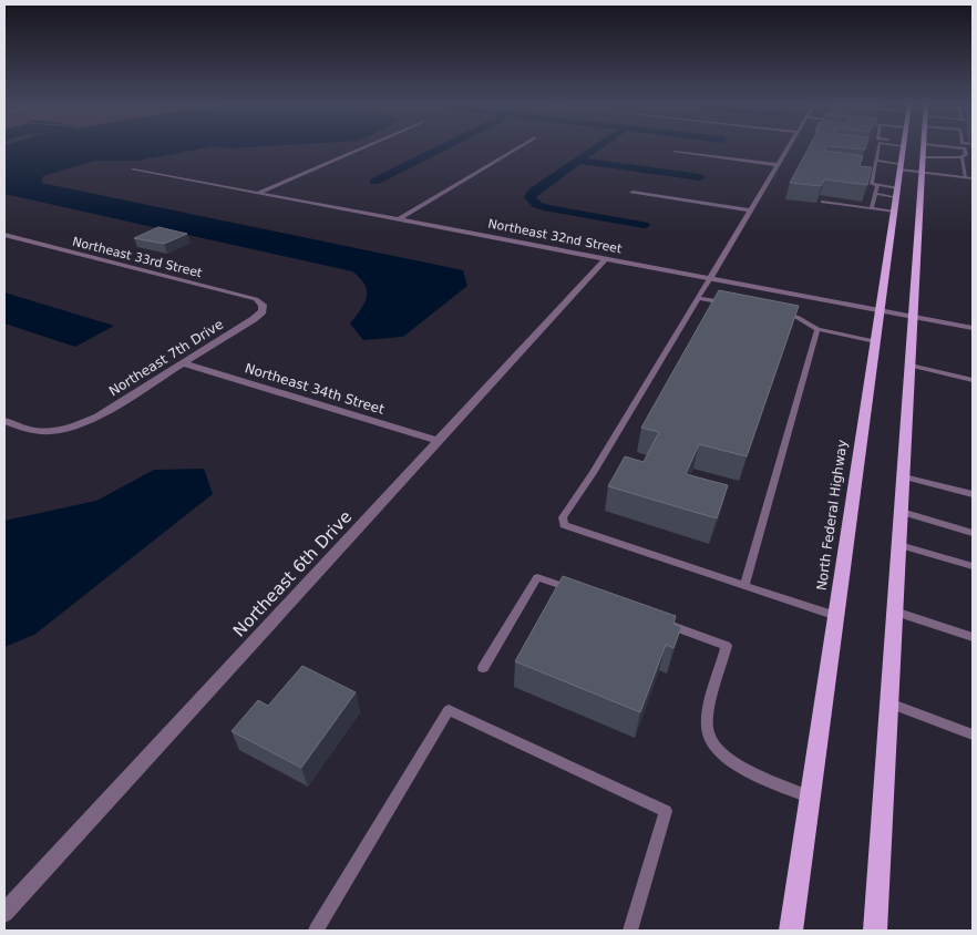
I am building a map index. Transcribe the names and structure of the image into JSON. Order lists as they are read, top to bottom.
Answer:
{
  "streets": {
    "main road": ["North Federal Highway"],
    "street": [
      "Northeast 32nd Street",
      "Northeast 33rd Street",
      "Northeast 7th Drive",
      "Northeast 34th Street",
      "Northeast 6th Drive"
    ]
  },
  "crossings": [
    ["Northeast 32nd Street", "North Federal Highway"],
    ["Northeast 32nd Street", "Northeast 6th Drive"],
    ["Northeast 33rd Street", "Northeast 7th Drive"],
    ["Northeast 7th Drive", "Northeast 34th Street"],
    ["Northeast 34th Street", "Northeast 6th Drive"]
  ]
}
